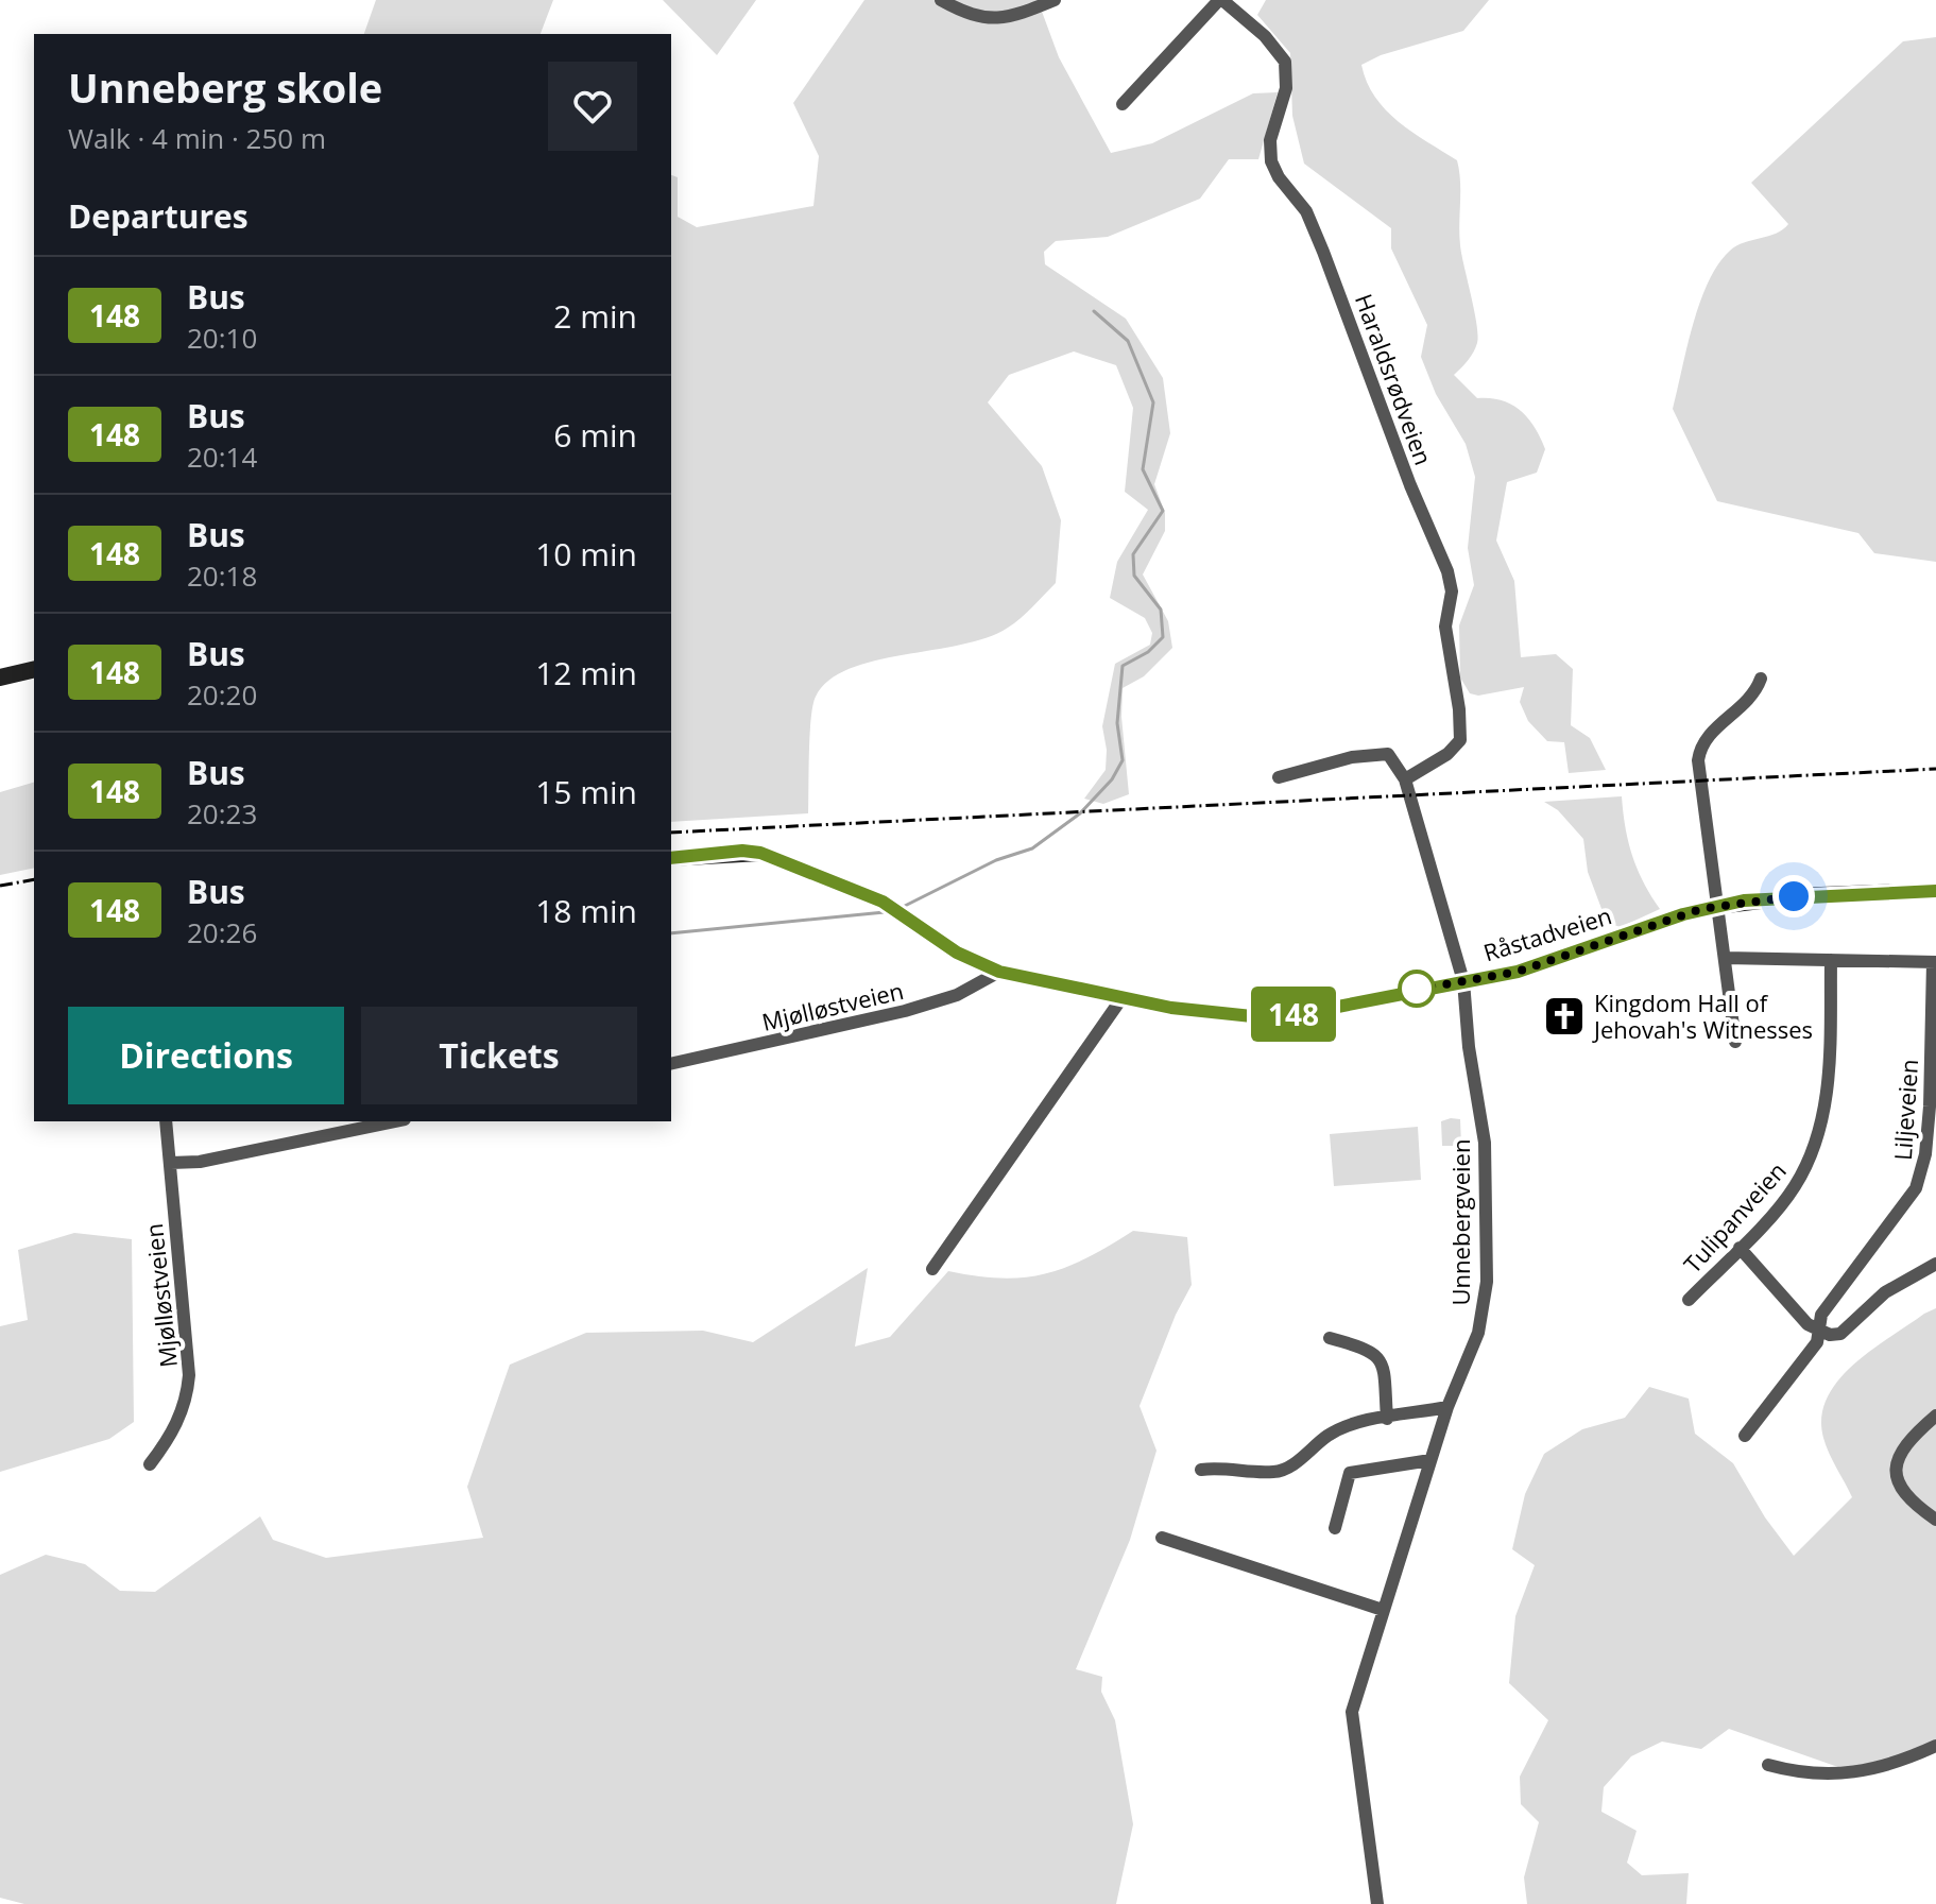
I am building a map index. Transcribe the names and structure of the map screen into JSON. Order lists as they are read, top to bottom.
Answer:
{
  "streets": {
    "main road": ["Råstadveien"],
    "street": [
      "Haraldsrødveien",
      "Mjølløstveien",
      "Liljeveien",
      "Tulipanveien",
      "Unnebergveien"
    ]
  },
  "crossings": [
    ["Råstadveien", "Mjølløstveien"],
    ["Råstadveien", "Unnebergveien"]
  ],
  "places": {
    "church": ["Kingdom Hall of Jehovah's Witnesses"]
  },
  "lines": ["bus line 148"],
  "page": {
    "on_map": "148",
    "heading": [
      ["Unneberg skole", "Walk · 4 min · 250 m"],
      "Departures"
    ],
    "list": [
      {
        "mark": "148",
        "name": "Bus",
        "note": "20:10",
        "value": "2 min"
      },
      {
        "mark": "148",
        "name": "Bus",
        "note": "20:14",
        "value": "6 min"
      },
      {
        "mark": "148",
        "name": "Bus",
        "note": "20:18",
        "value": "10 min"
      },
      {
        "mark": "148",
        "name": "Bus",
        "note": "20:20",
        "value": "12 min"
      },
      {
        "mark": "148",
        "name": "Bus",
        "note": "20:23",
        "value": "15 min"
      },
      {
        "mark": "148",
        "name": "Bus",
        "note": "20:26",
        "value": "18 min"
      }
    ],
    "buttons": ["Directions", "Tickets"]
  }
}
